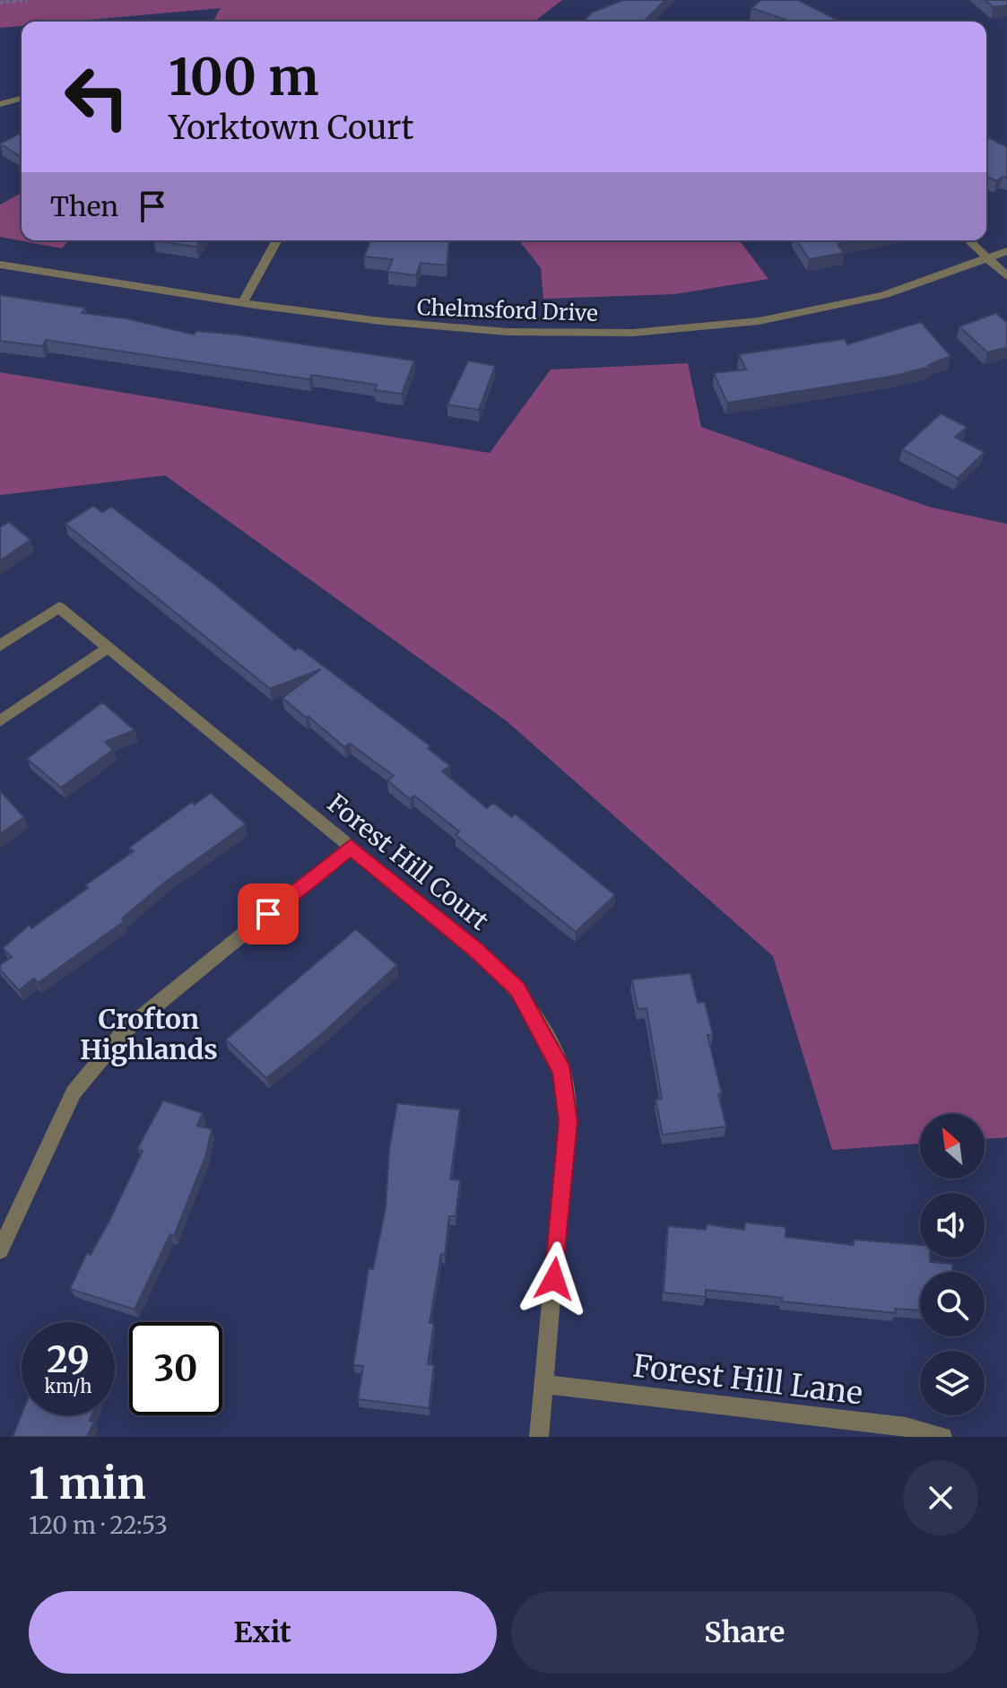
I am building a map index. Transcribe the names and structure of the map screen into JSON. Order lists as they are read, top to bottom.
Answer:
{
  "streets": {
    "street": ["Chelmsford Drive", "Forest Hill Court", "Forest Hill Lane"]
  },
  "crossings": [
    ["Forest Hill Court", "Forest Hill Lane"]
  ],
  "districts": ["Crofton Highlands"],
  "north": "top left",
  "page": {
    "turn": ["100 m", "Yorktown Court"],
    "then": "Then",
    "speed": "29 km/h",
    "limit": "30",
    "heading": ["1 min", "120 m · 22:53"],
    "buttons": ["Exit", "Share"]
  }
}
